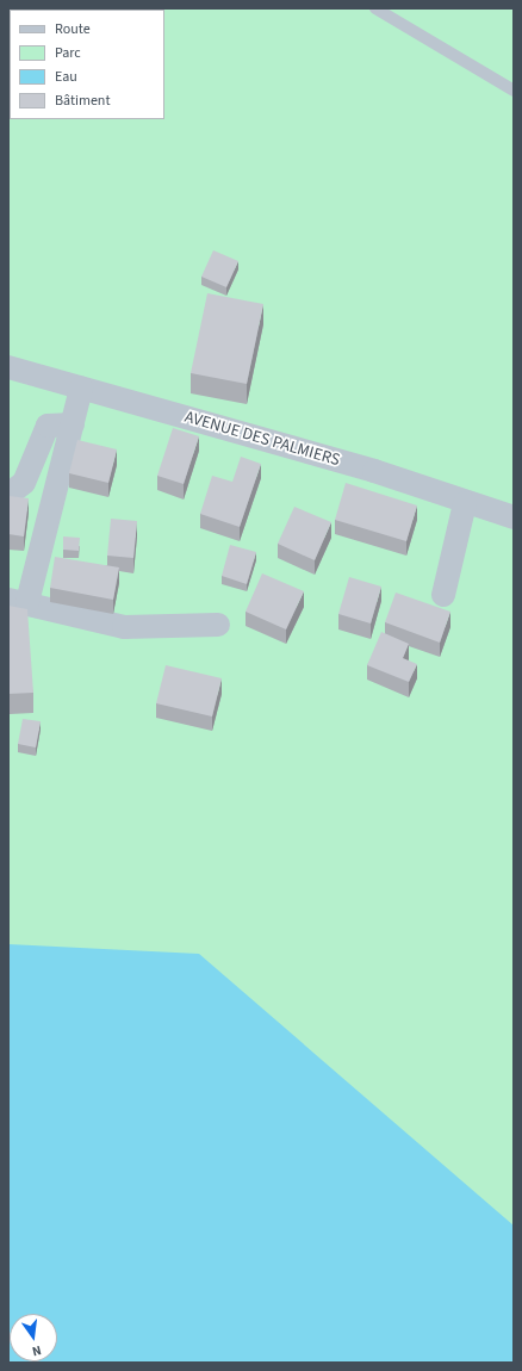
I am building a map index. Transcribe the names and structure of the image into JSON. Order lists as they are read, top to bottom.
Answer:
{
  "streets": {
    "street": ["AVENUE DES PALMIERS"]
  },
  "legend": [
    "Route",
    "Parc",
    "Eau",
    "Bâtiment"
  ],
  "north": "bottom"
}
